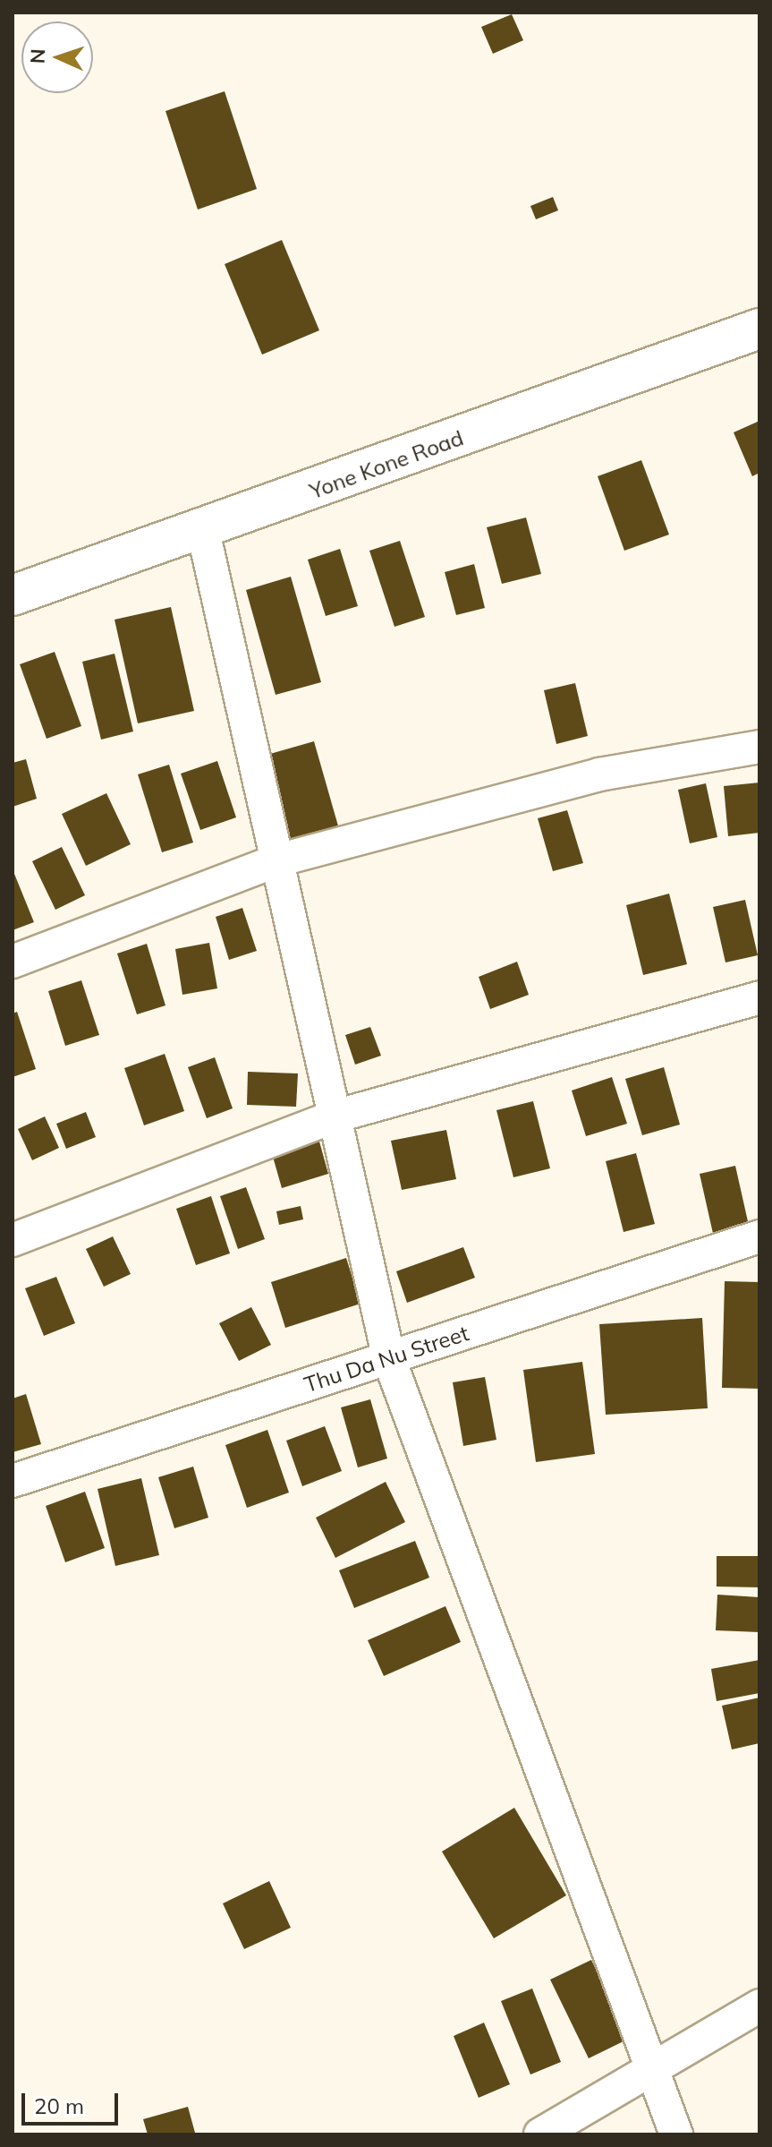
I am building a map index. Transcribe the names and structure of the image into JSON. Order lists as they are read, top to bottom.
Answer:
{
  "streets": {
    "street": ["Yone Kone Road", "Thu Da Nu Street"]
  },
  "scale_bar": "20 m",
  "north": "left"
}
